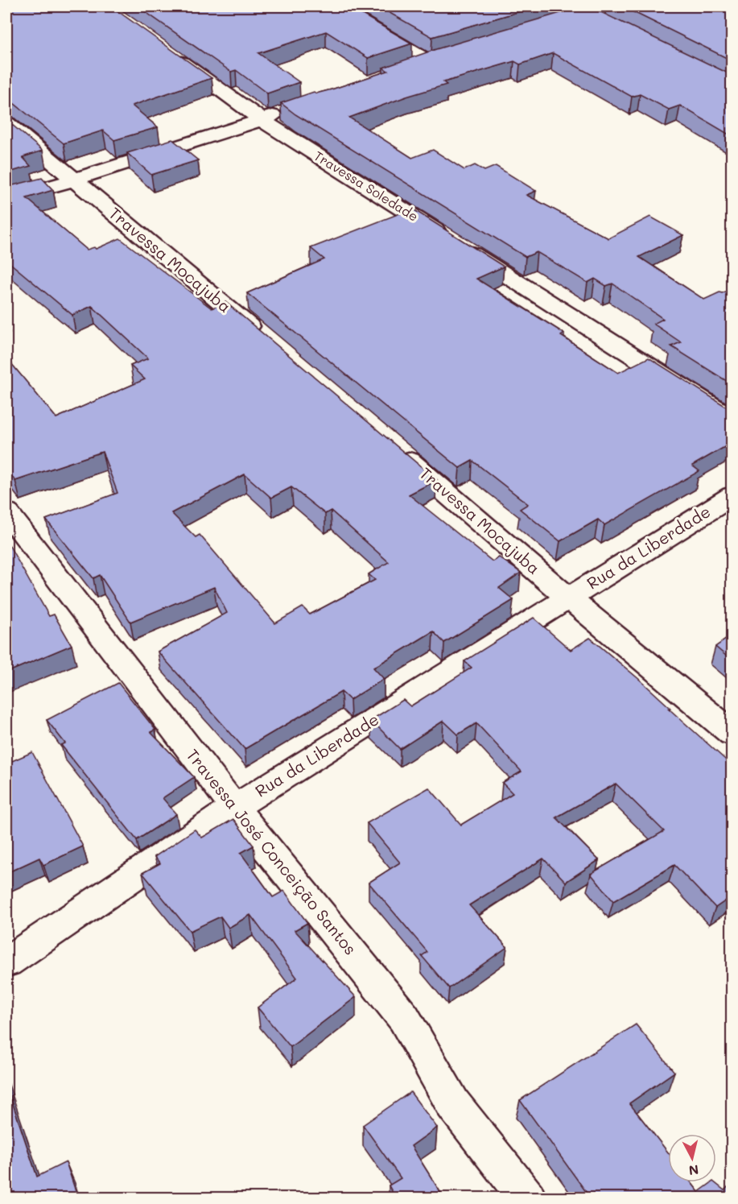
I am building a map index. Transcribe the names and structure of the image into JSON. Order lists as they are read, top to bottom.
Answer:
{
  "streets": {
    "street": [
      "Travessa Soledade",
      "Travessa Mocajuba",
      "Rua da Liberdade",
      "Travessa José Conceição Santos"
    ]
  },
  "crossings": [
    ["Travessa Mocajuba", "Rua da Liberdade"],
    ["Rua da Liberdade", "Travessa José Conceição Santos"]
  ],
  "north": "bottom"
}
